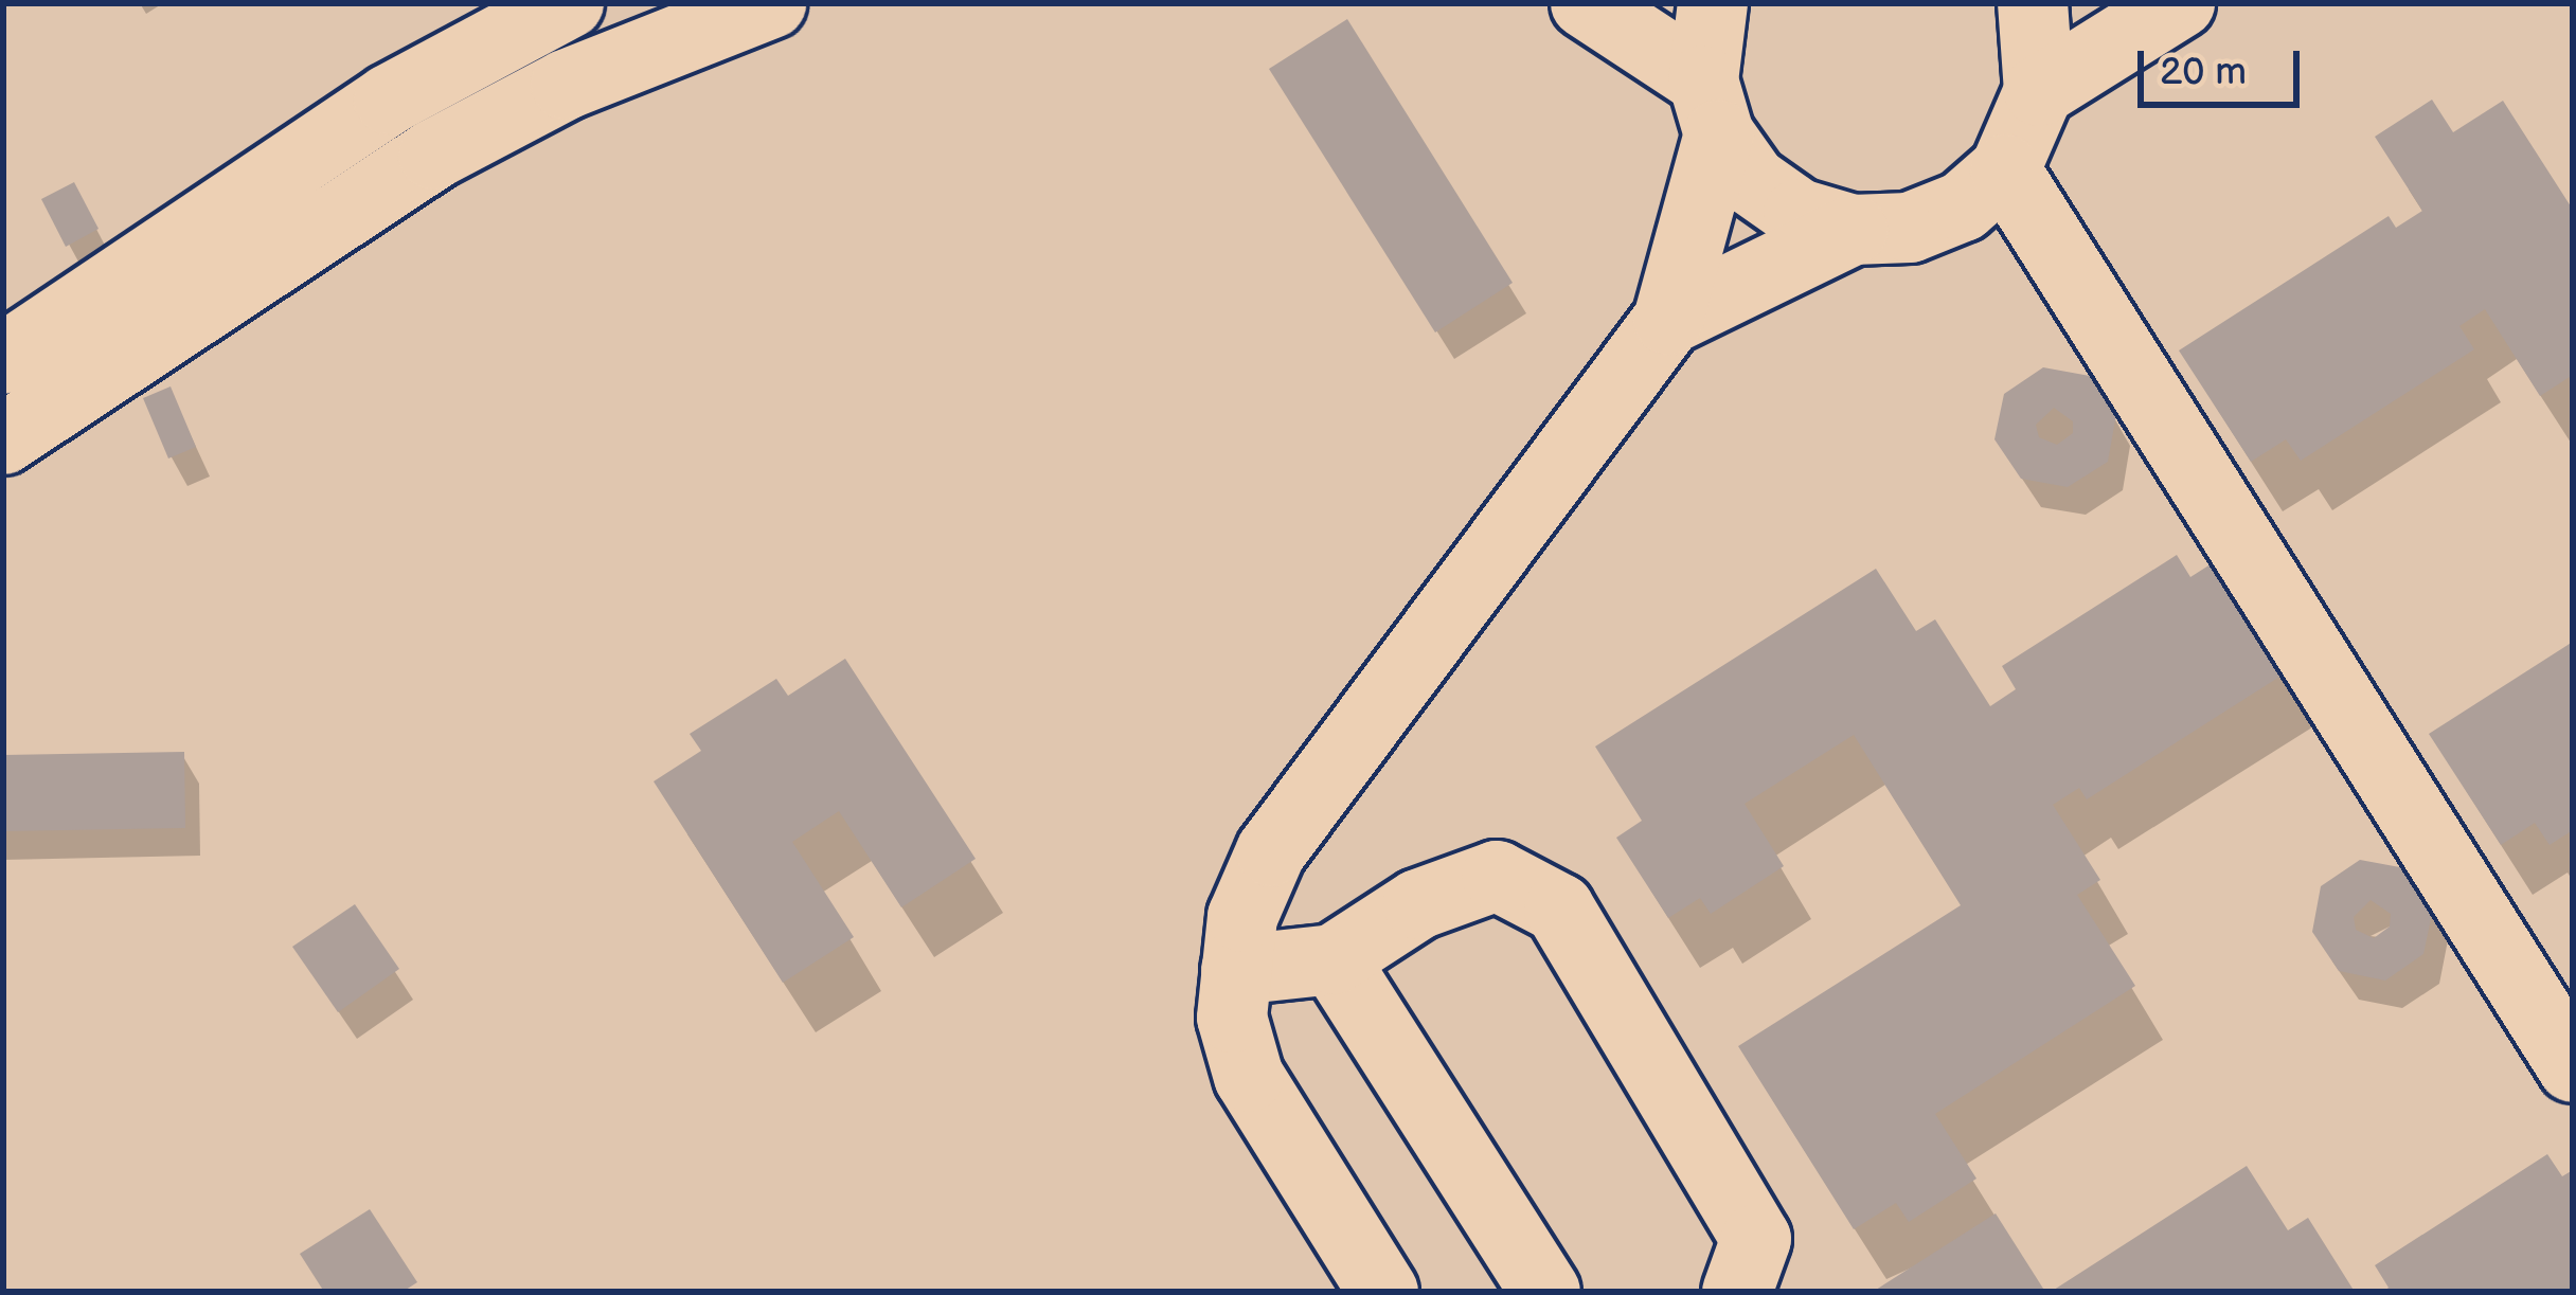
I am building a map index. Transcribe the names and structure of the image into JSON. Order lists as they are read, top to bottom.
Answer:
{
  "scale_bar": "20 m"
}
